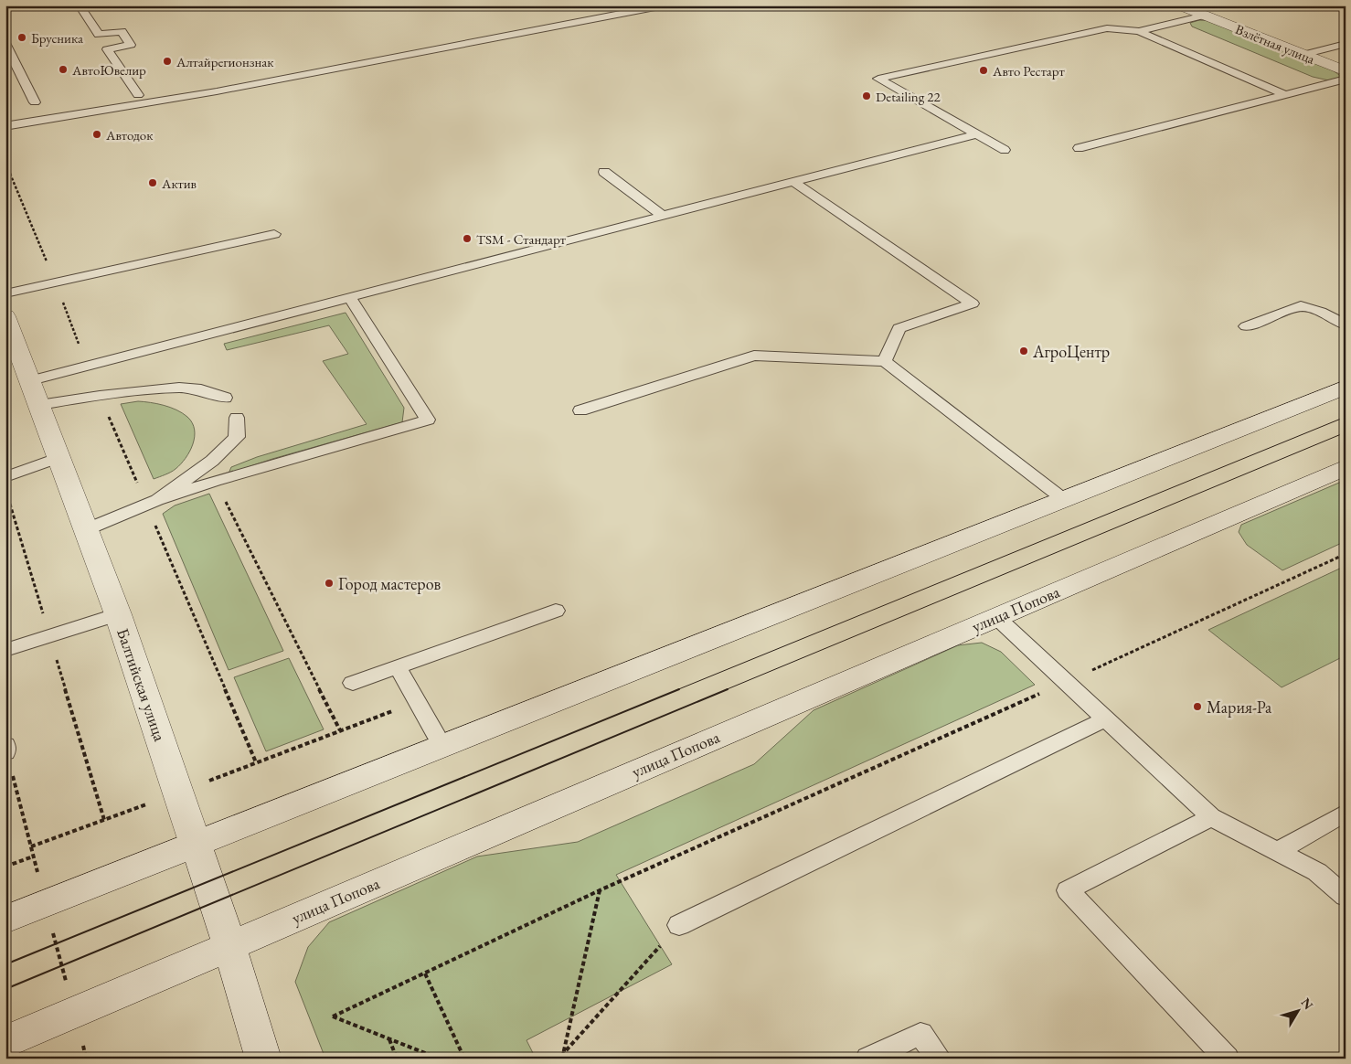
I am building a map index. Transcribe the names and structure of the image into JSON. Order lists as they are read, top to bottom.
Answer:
{
  "streets": {
    "main road": ["Взлётная улица", "улица Попова", "Балтийская улица"]
  },
  "crossings": [
    ["улица Попова", "Балтийская улица"]
  ],
  "places": [
    "Брусника",
    "Алтайрегионзнак",
    "АвтоЮвелир",
    "Авто Рестарт",
    "Detailing 22",
    "Автодок",
    "Актив",
    "TSM - Стандарт",
    "АгроЦентр",
    "Город мастеров",
    "Мария-Ра"
  ],
  "north": "top right"
}
